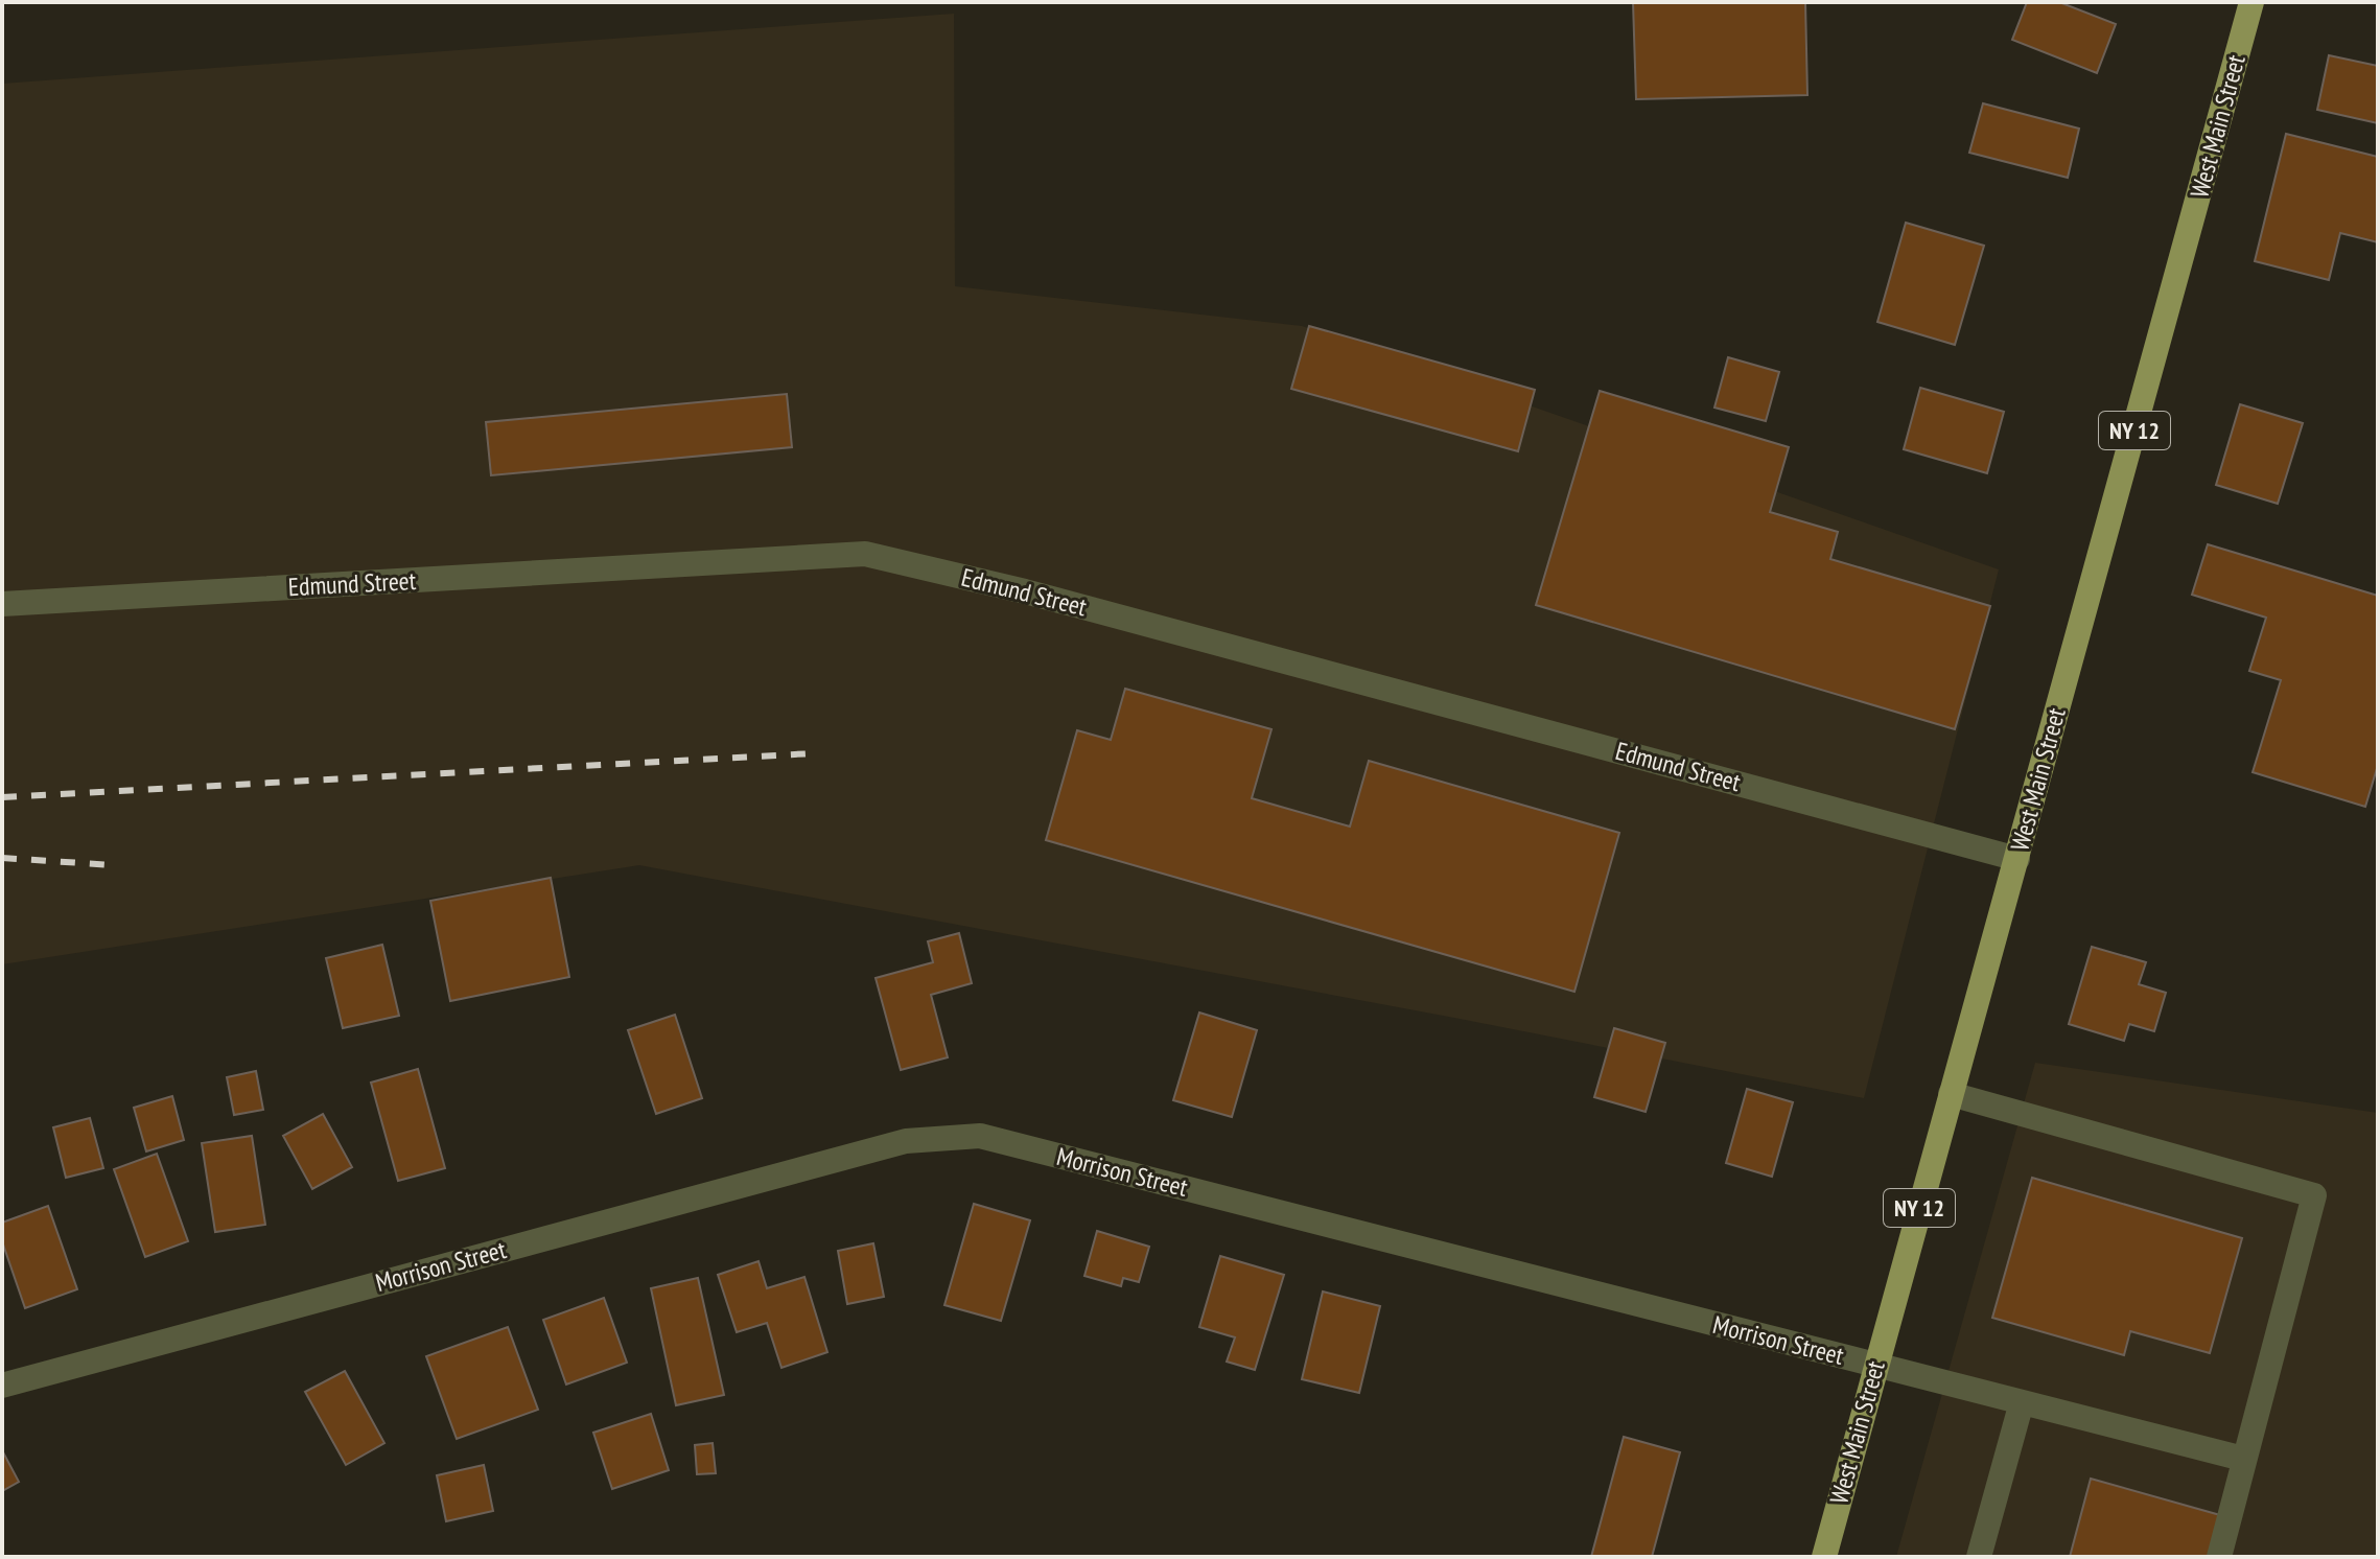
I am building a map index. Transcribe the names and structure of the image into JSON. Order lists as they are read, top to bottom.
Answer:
{
  "streets": {
    "main road": ["West Main Street", "NY 12"],
    "street": ["Edmund Street", "Morrison Street"]
  },
  "crossings": [
    ["West Main Street", "Edmund Street"],
    ["West Main Street", "Morrison Street"]
  ]
}
